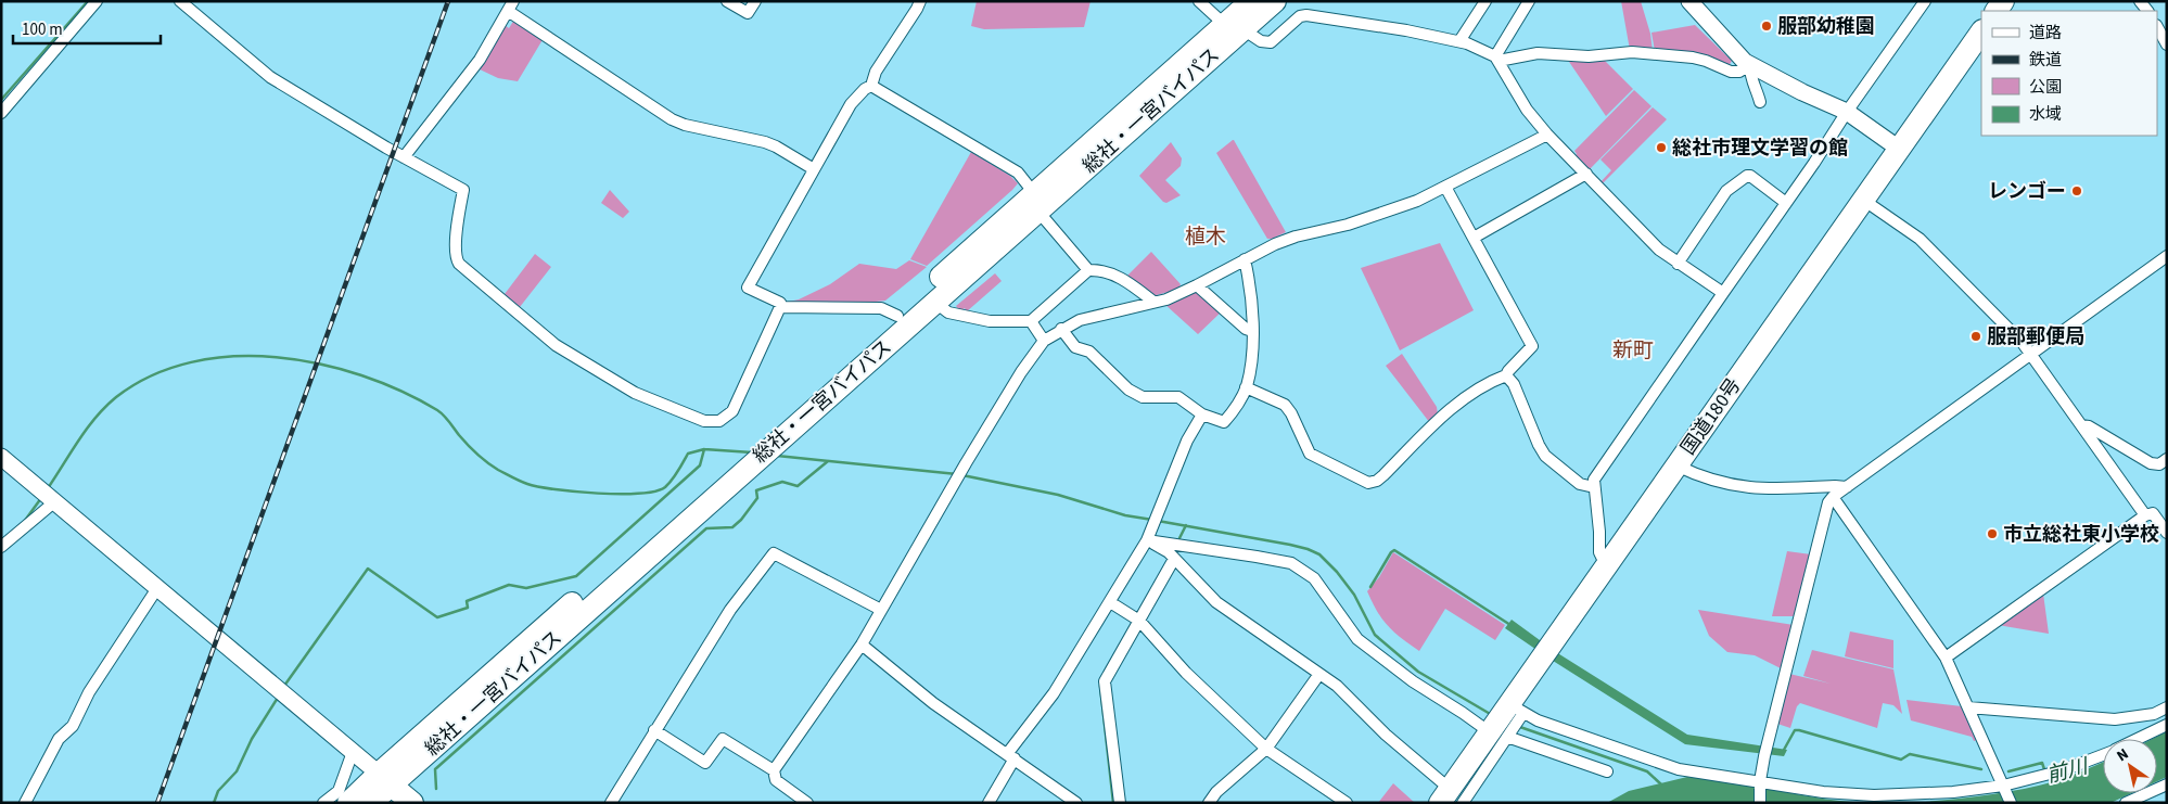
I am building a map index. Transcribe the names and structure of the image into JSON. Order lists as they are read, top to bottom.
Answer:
{
  "streets": {
    "highway": ["総社・一宮バイパス", "国道180号"]
  },
  "districts": ["植木", "新町"],
  "water": ["前川"],
  "places": [
    "服部幼稚園",
    "総社市理文学習の館",
    "レンゴー",
    "服部郵便局",
    "市立総社東小学校"
  ],
  "legend": [
    "道路",
    "鉄道",
    "公園",
    "水域"
  ],
  "scale_bar": "100 m",
  "north": "top left"
}
